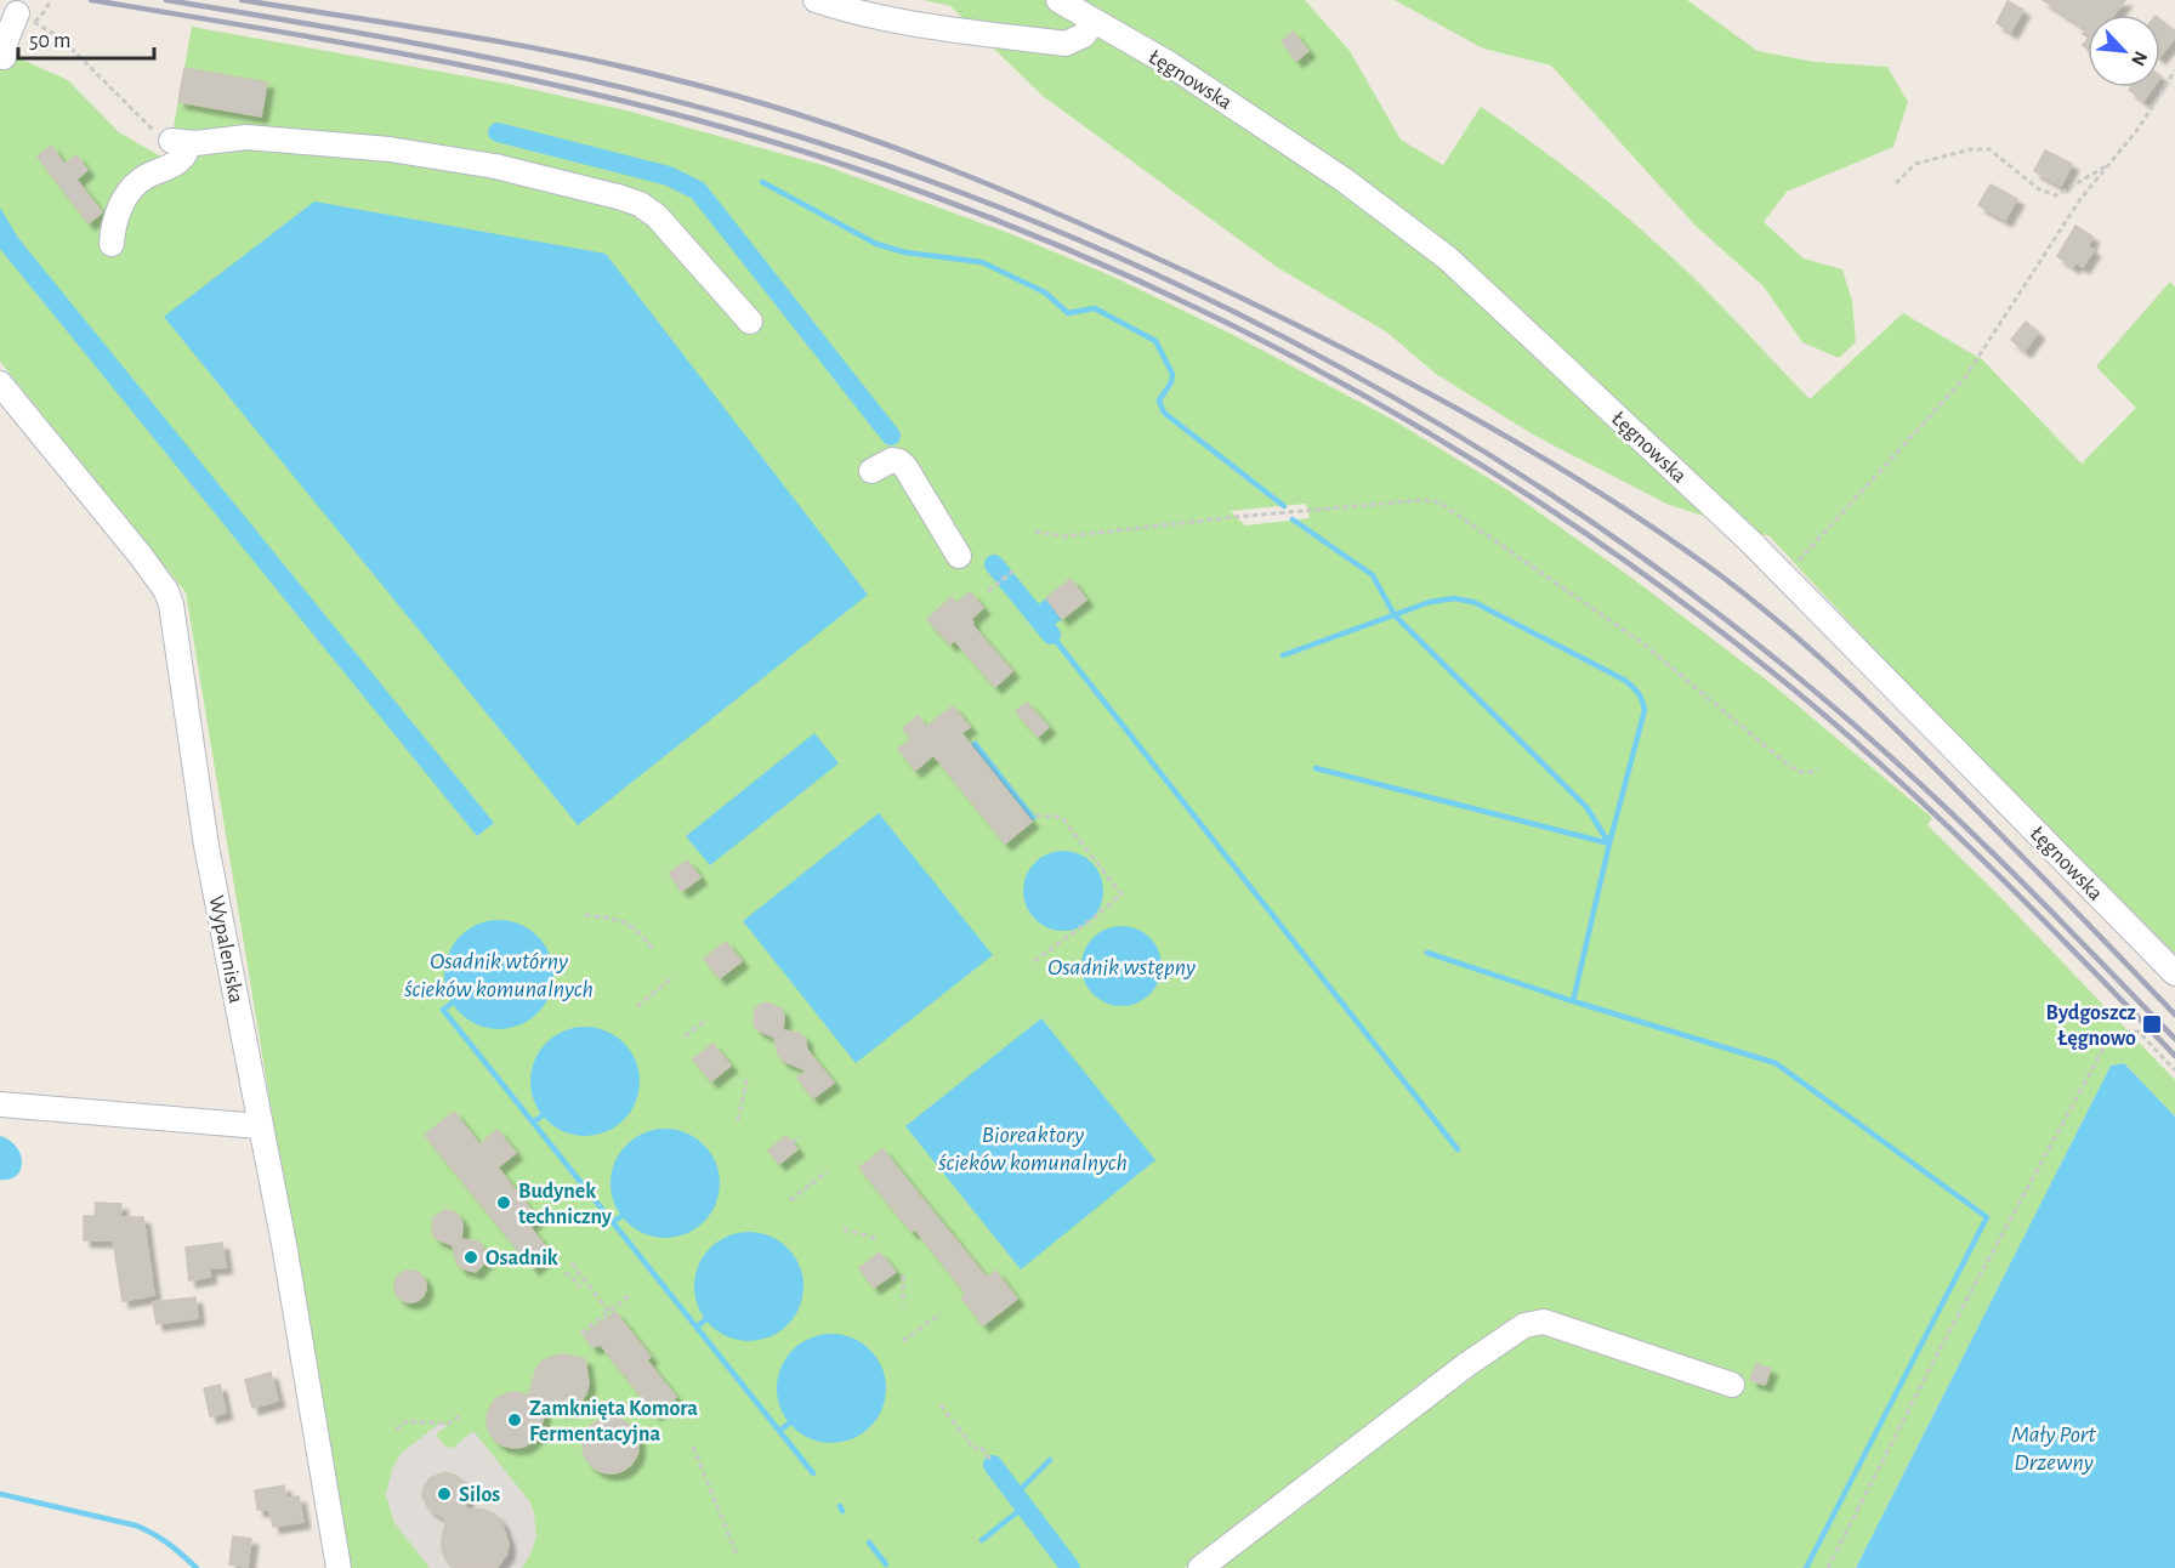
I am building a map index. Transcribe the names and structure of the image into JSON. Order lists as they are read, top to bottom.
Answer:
{
  "streets": {
    "street": ["Łęgnowska", "Wypaleniska"]
  },
  "water": [
    "Osadnik wtórny ścieków komunalnych",
    "Osadnik wstępny",
    "Bioreaktory ścieków komunalnych",
    "Mały Port Drzewny"
  ],
  "places": {
    "transit": ["Bydgoszcz Łęgnowo"],
    "other": [
      "Budynek techniczny",
      "Osadnik",
      "Zamknięta Komora Fermentacyjna",
      "Silos"
    ]
  },
  "scale_bar": "50 m",
  "north": "bottom right"
}
